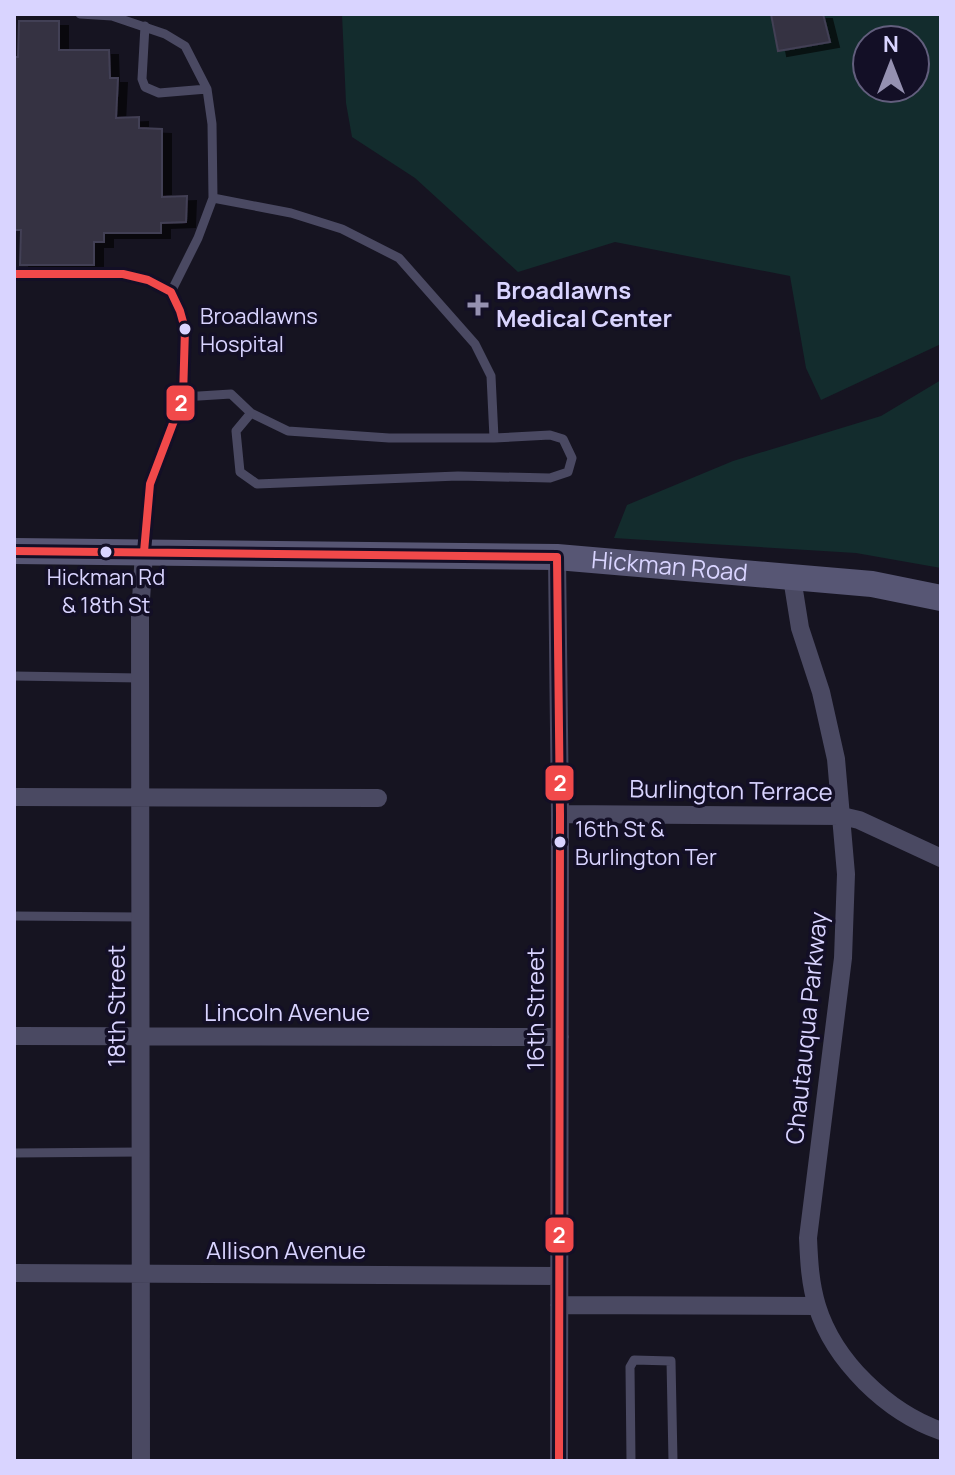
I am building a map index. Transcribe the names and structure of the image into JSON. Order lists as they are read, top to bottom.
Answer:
{
  "streets": {
    "main road": ["Hickman Road"],
    "street": [
      "Burlington Terrace",
      "18th Street",
      "16th Street",
      "Lincoln Avenue",
      "Chautauqua Parkway",
      "Allison Avenue"
    ]
  },
  "crossings": [
    ["Hickman Road", "18th Street"],
    ["Hickman Road", "16th Street"],
    ["Hickman Road", "Chautauqua Parkway"],
    ["Burlington Terrace", "16th Street"],
    ["Burlington Terrace", "Chautauqua Parkway"],
    ["18th Street", "Lincoln Avenue"],
    ["18th Street", "Allison Avenue"],
    ["16th Street", "Lincoln Avenue"],
    ["16th Street", "Allison Avenue"]
  ],
  "places": {
    "health": ["Broadlawns Medical Center"],
    "other": ["Broadlawns Hospital", "Hickman Rd & 18th St", "16th St & Burlington Ter"]
  },
  "lines": ["transit line 2"],
  "north": "top"
}
